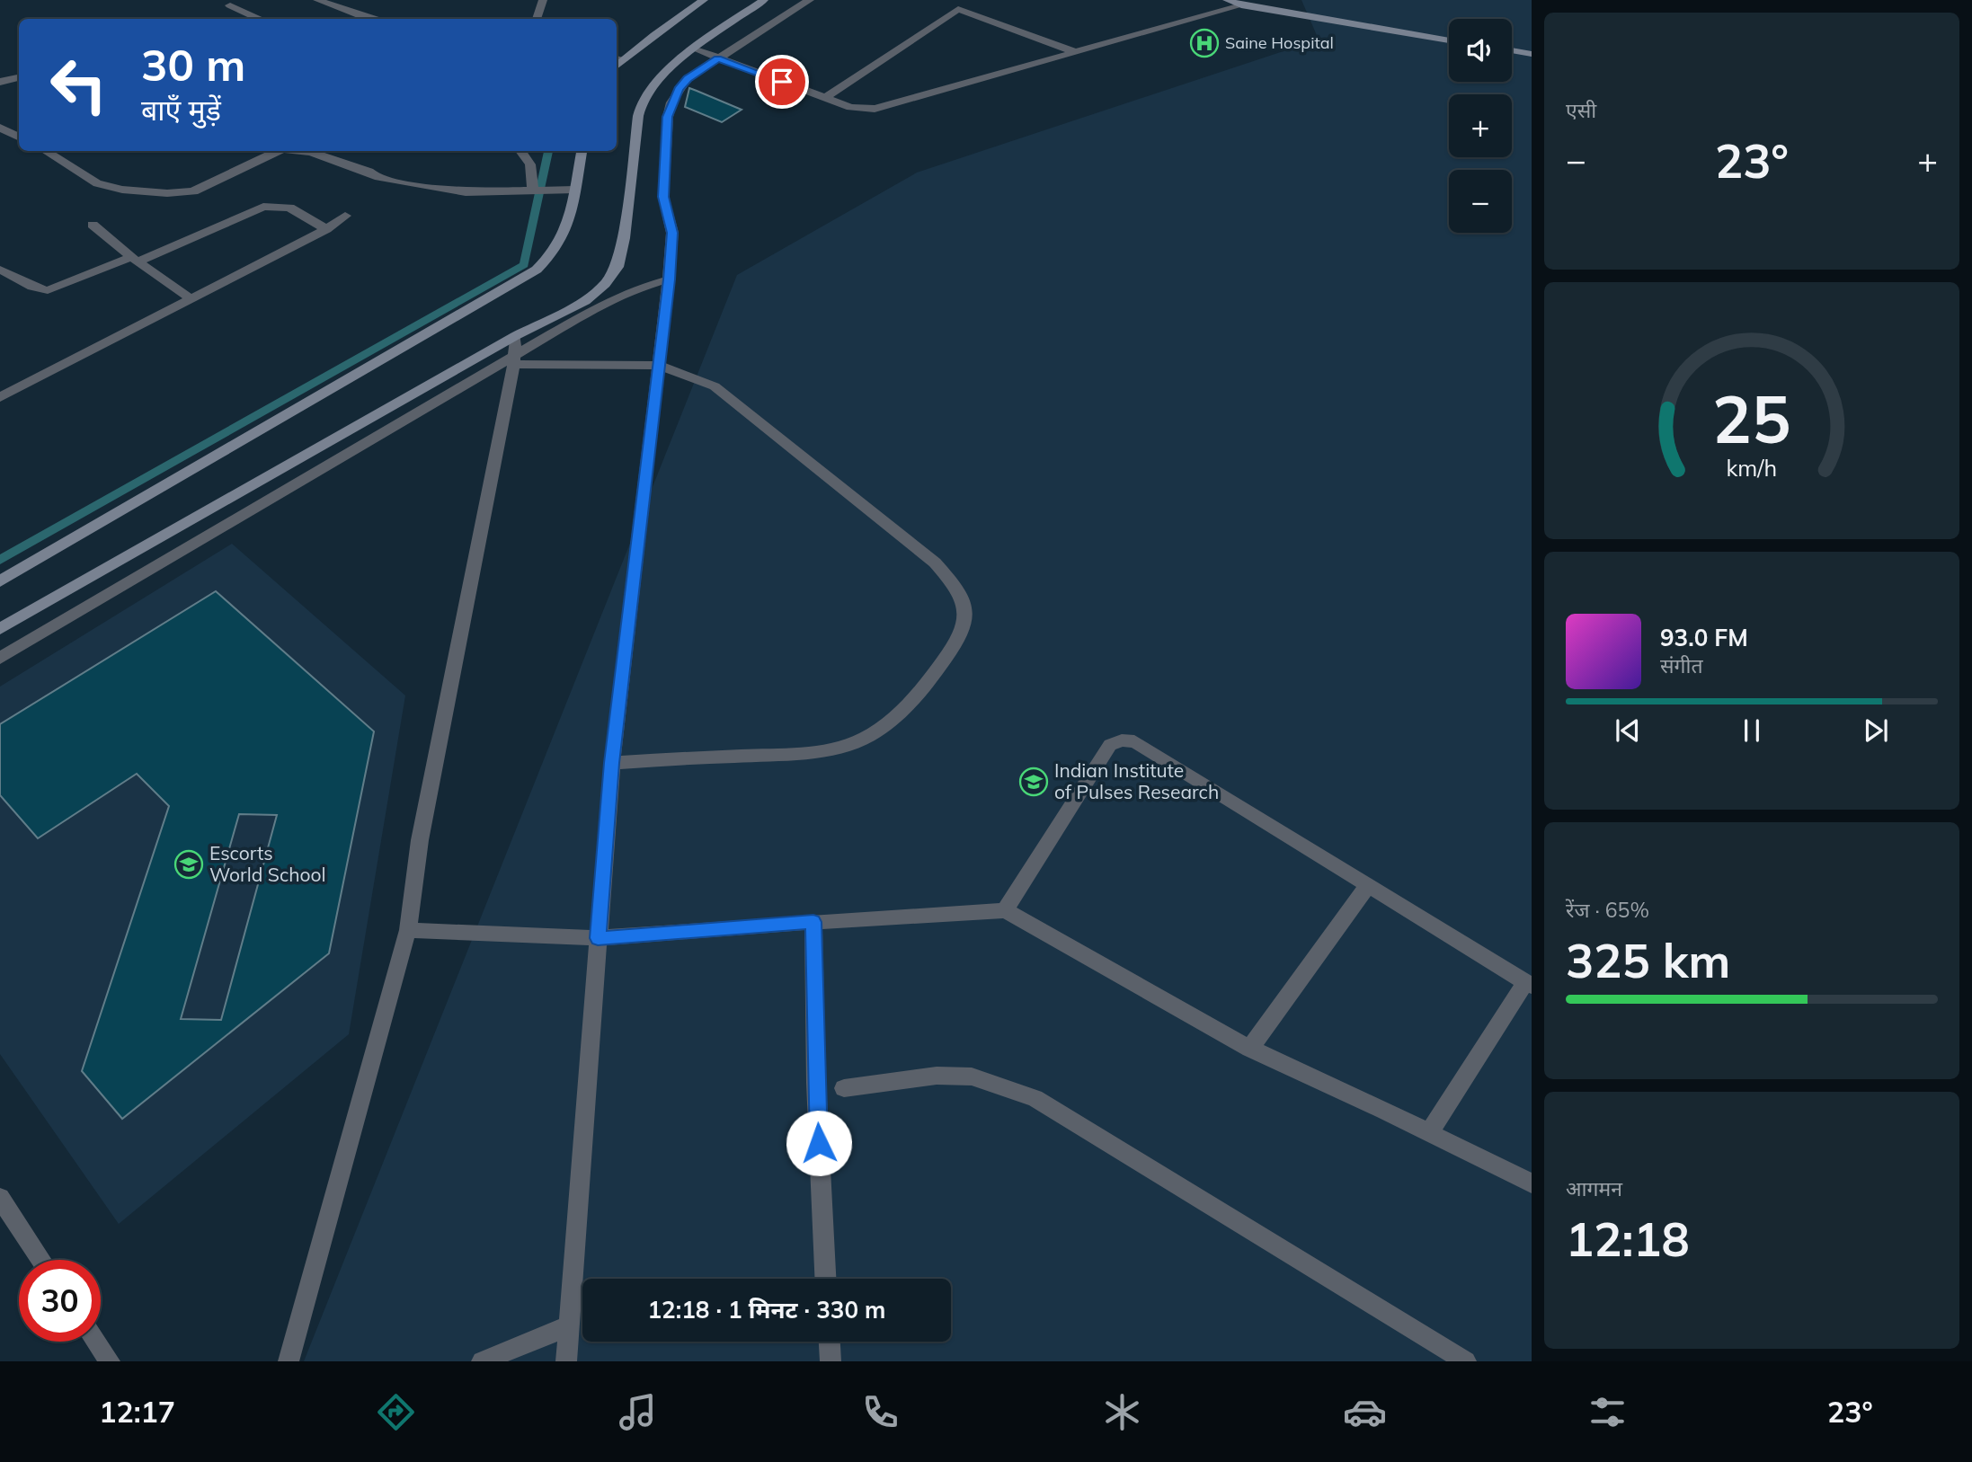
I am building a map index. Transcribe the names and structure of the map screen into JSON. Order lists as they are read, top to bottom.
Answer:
{
  "places": {
    "hospital": ["Saine Hospital"],
    "school or university": ["Indian Institute of Pulses Research", "Escorts World School"]
  },
  "page": {
    "tile": [
      "एसी",
      ["रेंज · 65%", "325 km"],
      ["आगमन", "12:18"]
    ],
    "map_buttons": ["+", "−"],
    "turn": ["30 m", "बाएँ मुड़ें"],
    "heat": ["−", "23°", "+"],
    "song": ["93.0 FM", "संगीत"],
    "limit": "30",
    "trip": "12:18 · 1 मिनट · 330 m",
    "tabs": ["12:17", "23°"],
    "gauge": ["25", "km/h"]
  }
}
